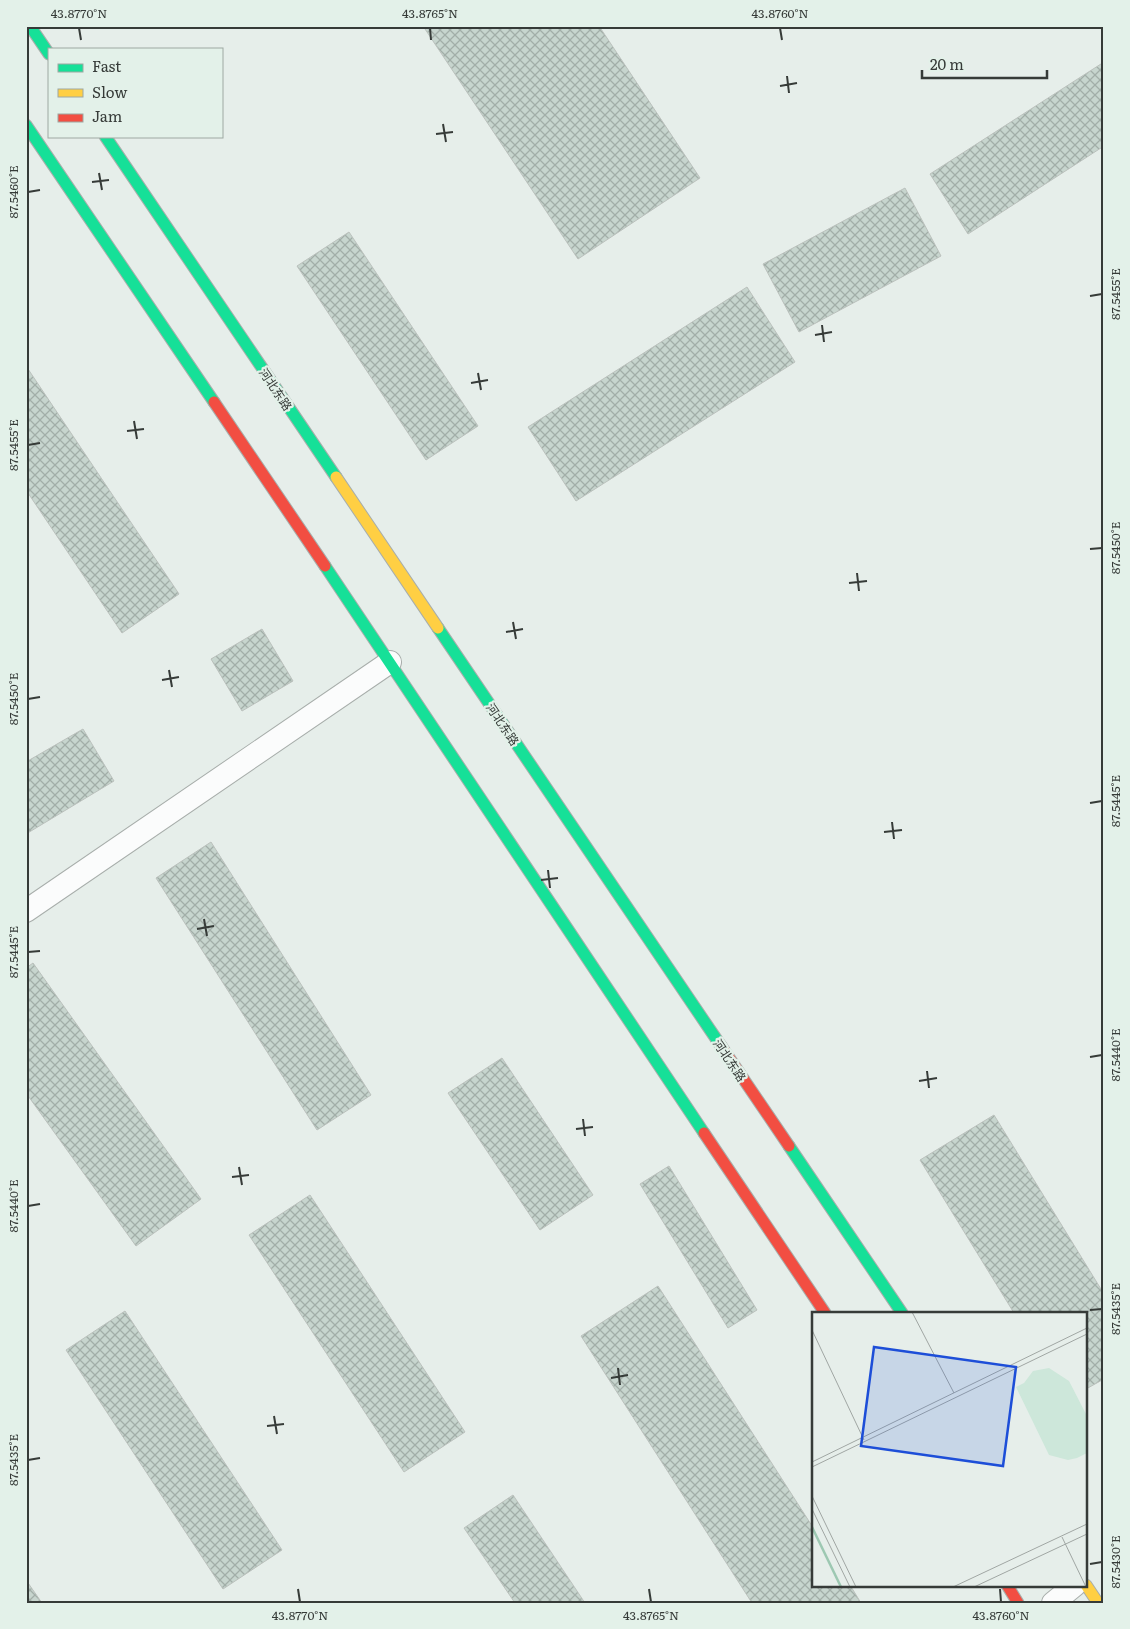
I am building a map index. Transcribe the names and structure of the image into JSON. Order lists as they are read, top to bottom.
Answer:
{
  "streets": {
    "main road": ["河北东路"]
  },
  "legend": ["Fast", "Slow", "Jam"],
  "scale_bar": "20 m",
  "coordinates": [
    "43.8770°N",
    "43.8765°N",
    "43.8760°N",
    "87.5460°E",
    "87.5455°E",
    "87.5450°E",
    "87.5445°E",
    "87.5440°E",
    "87.5435°E",
    "87.5430°E"
  ]
}
